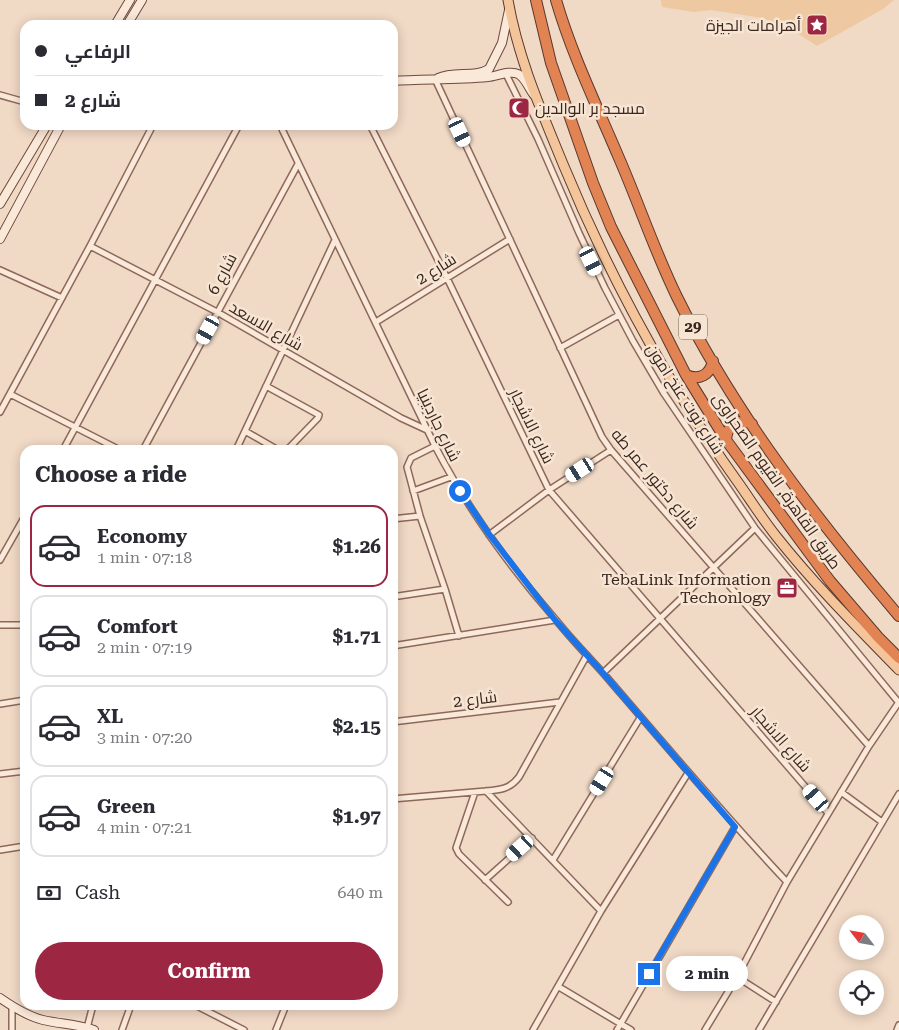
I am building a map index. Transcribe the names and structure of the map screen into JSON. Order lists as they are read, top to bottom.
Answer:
{
  "streets": {
    "highway": ["29", "طريق القاهرة, الفيوم الصحراوى"],
    "street": [
      "شارع 2",
      "شارع 6",
      "شارع الاسعد",
      "شارع توت عنخ امون",
      "شارع جاردينيا",
      "شارع الاشجار",
      "شارع دكتور عمر طه"
    ]
  },
  "crossings": [
    ["شارع 2", "شارع جاردينيا"],
    ["شارع 2", "شارع الاشجار"],
    ["شارع 2", "شارع دكتور عمر طه"],
    ["شارع 6", "شارع الاسعد"],
    ["شارع 6", "شارع جاردينيا"],
    ["شارع الاسعد", "شارع جاردينيا"]
  ],
  "places": {
    "place": ["أهرامات الجيزة"],
    "mosque": ["مسجد بر الوالدين"],
    "office": ["TebaLink Information Techonlogy"]
  },
  "north": "top left",
  "page": {
    "banner": ["الرفاعي", "شارع 2"],
    "heading": "Choose a ride",
    "list": [
      {
        "name": "Economy",
        "note": "1 min · 07:18",
        "value": "$1.26"
      },
      {
        "name": "Comfort",
        "note": "2 min · 07:19",
        "value": "$1.71"
      },
      {
        "name": "XL",
        "note": "3 min · 07:20",
        "value": "$2.15"
      },
      {
        "name": "Green",
        "note": "4 min · 07:21",
        "value": "$1.97"
      }
    ],
    "pay": ["Cash", "640 m"],
    "buttons": "Confirm",
    "bubble": "2 min"
  }
}
